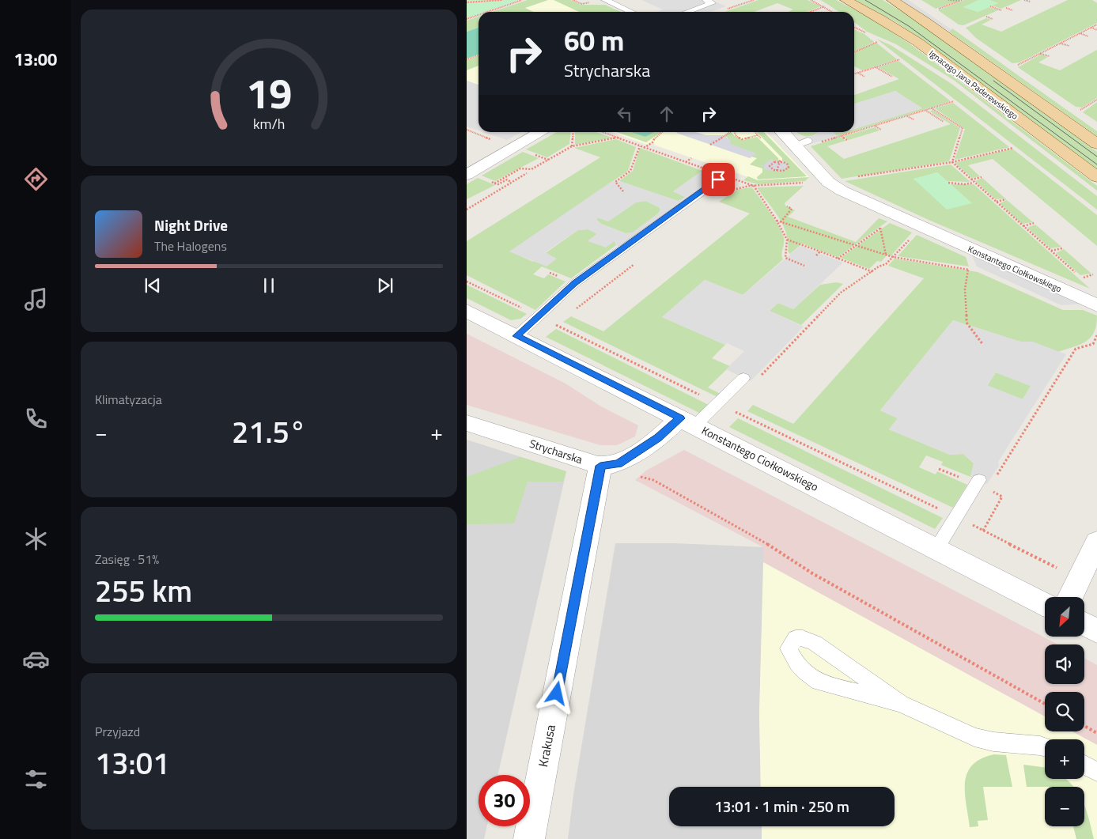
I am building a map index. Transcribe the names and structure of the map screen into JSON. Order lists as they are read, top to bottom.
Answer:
{
  "streets": {
    "main road": ["Ignacego Jana Paderewskiego"],
    "street": ["Konstantego Ciołkowskiego", "Strycharska", "Krakusa"]
  },
  "crossings": [
    ["Strycharska", "Krakusa"]
  ],
  "north": "bottom left",
  "page": {
    "tabs": "13:00",
    "turn": ["60 m", "Strycharska"],
    "song": ["Night Drive", "The Halogens"],
    "tile": [
      "Klimatyzacja",
      ["Zasięg · 51%", "255 km"],
      ["Przyjazd", "13:01"]
    ],
    "heat": ["−", "21.5°", "+"],
    "map_buttons": ["+", "−"],
    "limit": "30",
    "trip": "13:01 · 1 min · 250 m",
    "gauge": ["19", "km/h"]
  }
}
